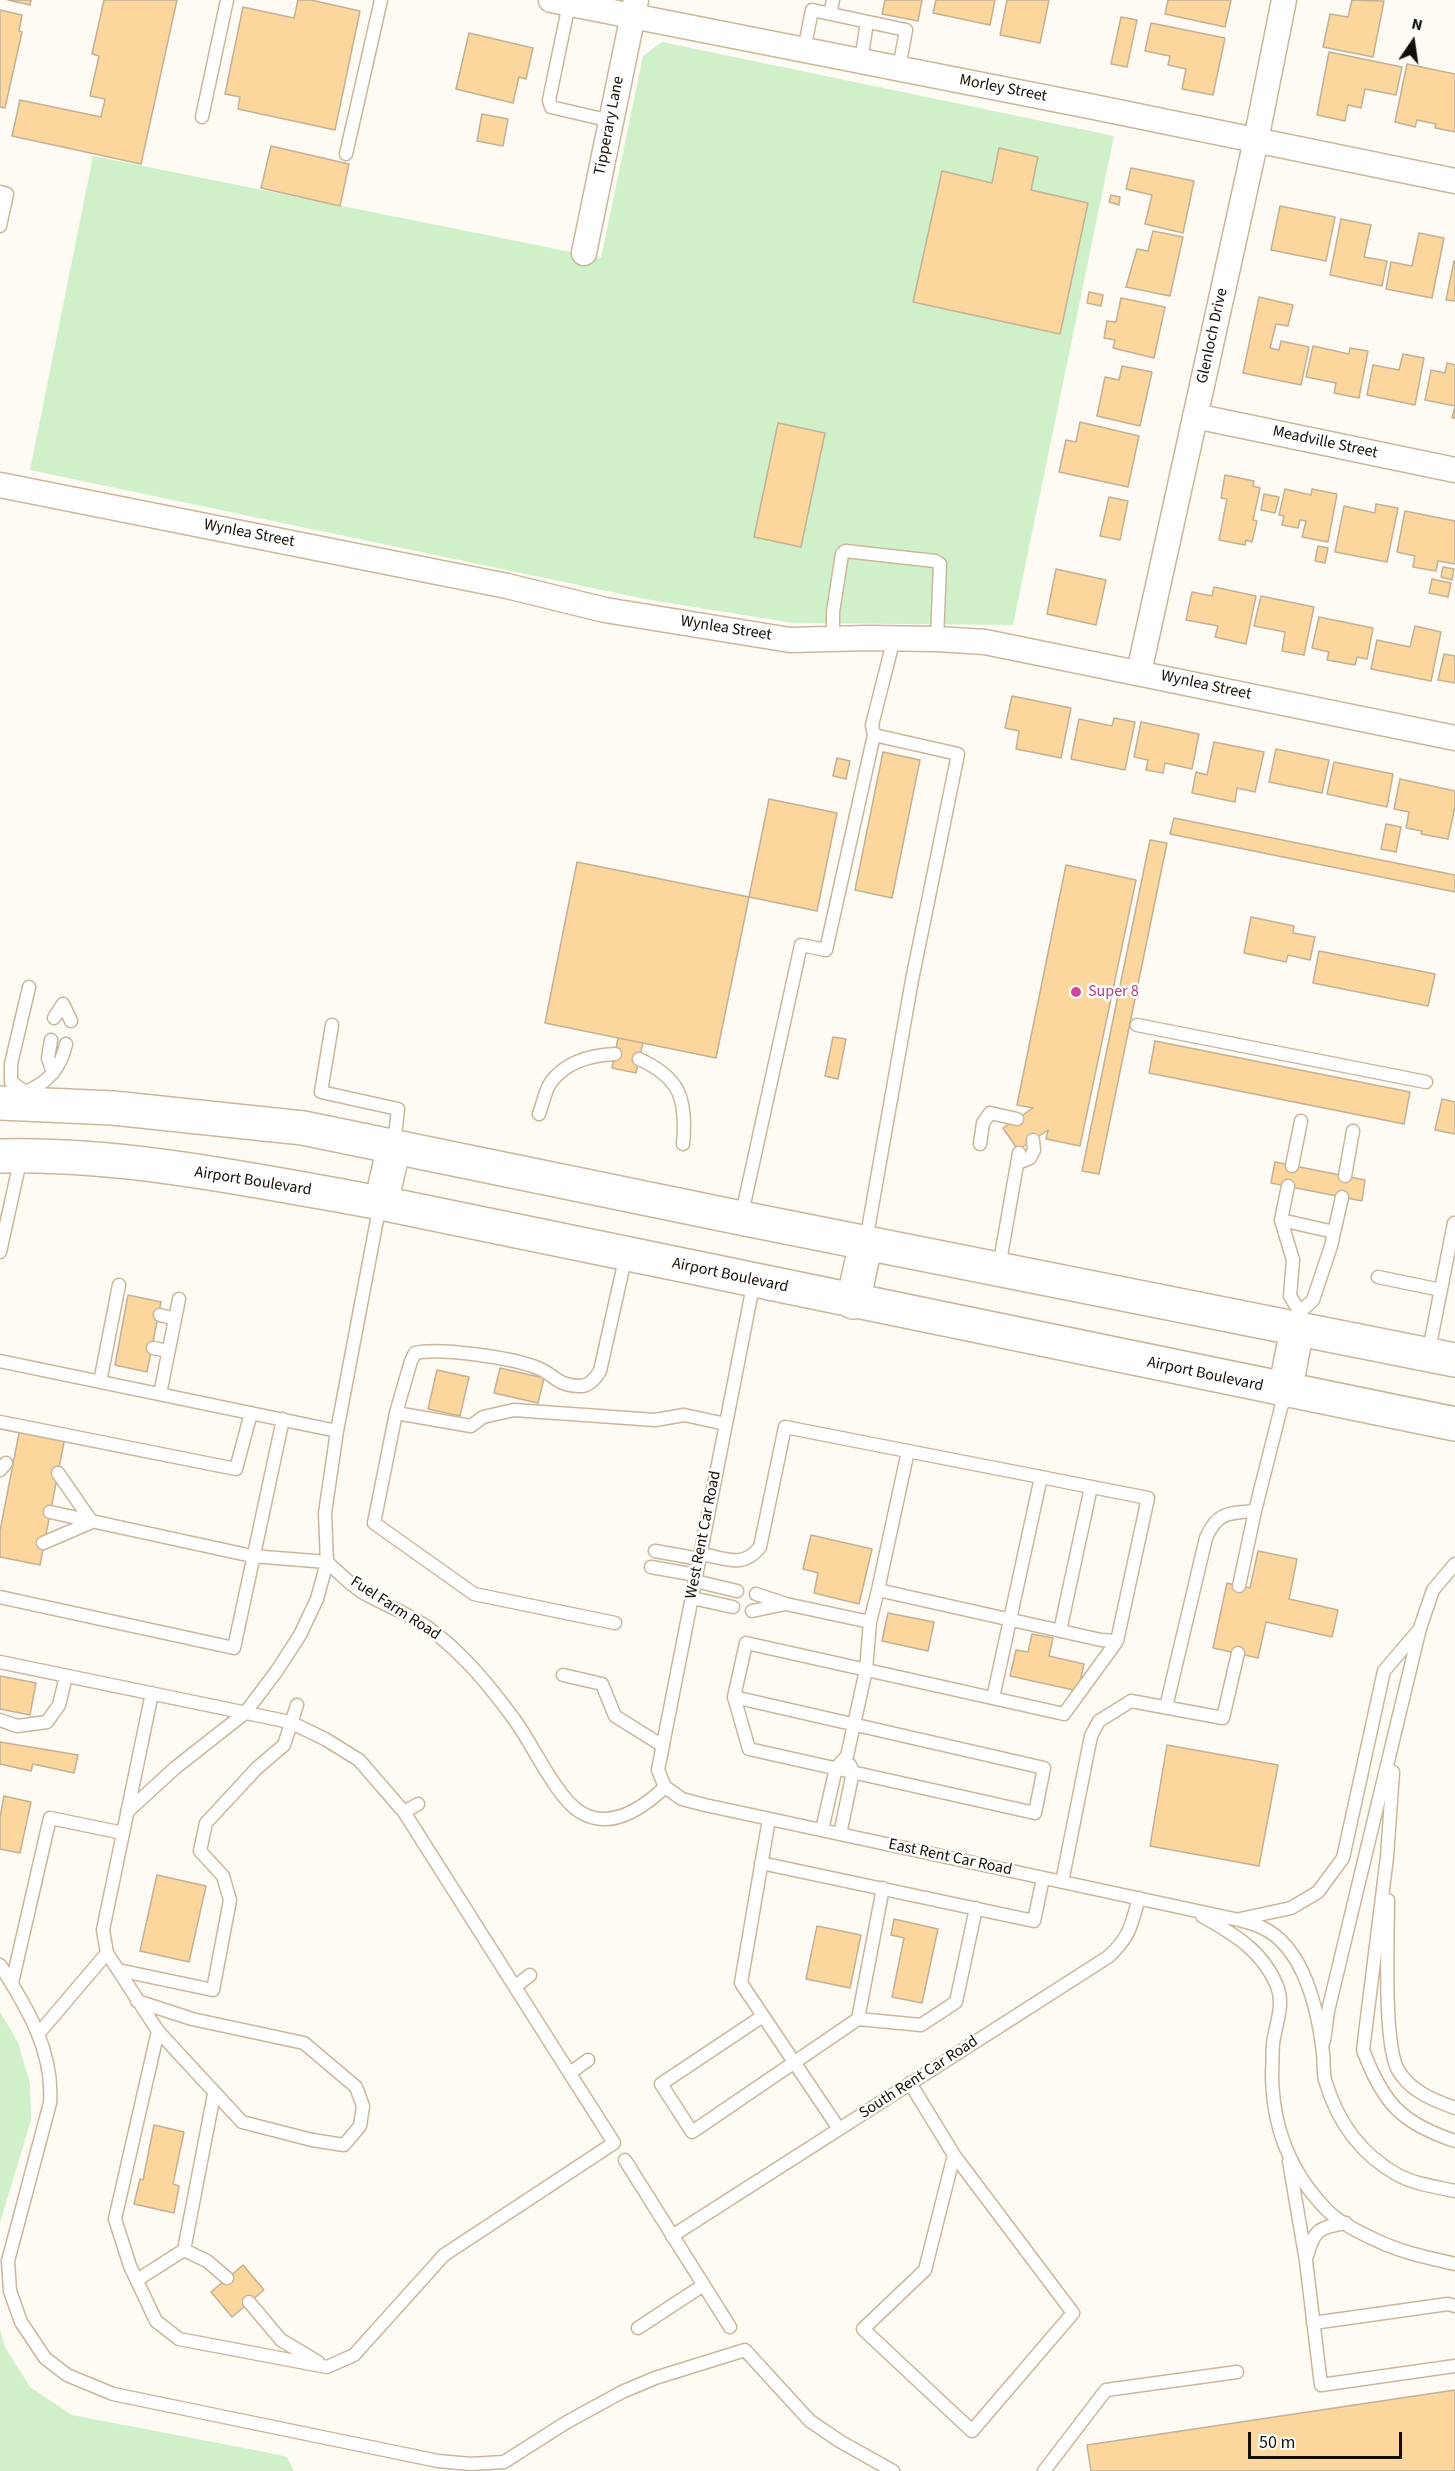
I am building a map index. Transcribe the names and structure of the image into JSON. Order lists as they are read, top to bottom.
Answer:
{
  "streets": {
    "main road": ["Airport Boulevard"],
    "street": [
      "Morley Street",
      "Tipperary Lane",
      "Glenloch Drive",
      "Meadville Street",
      "Wynlea Street"
    ],
    "lane": [
      "West Rent Car Road",
      "Fuel Farm Road",
      "East Rent Car Road",
      "South Rent Car Road"
    ]
  },
  "crossings": [
    ["Morley Street", "Tipperary Lane"],
    ["Morley Street", "Glenloch Drive"],
    ["Glenloch Drive", "Meadville Street"],
    ["Glenloch Drive", "Wynlea Street"],
    ["Airport Boulevard", "West Rent Car Road"],
    ["West Rent Car Road", "Fuel Farm Road"],
    ["West Rent Car Road", "East Rent Car Road"],
    ["Fuel Farm Road", "East Rent Car Road"],
    ["East Rent Car Road", "South Rent Car Road"]
  ],
  "places": ["Super 8"],
  "scale_bar": "50 m",
  "north": "top"
}
